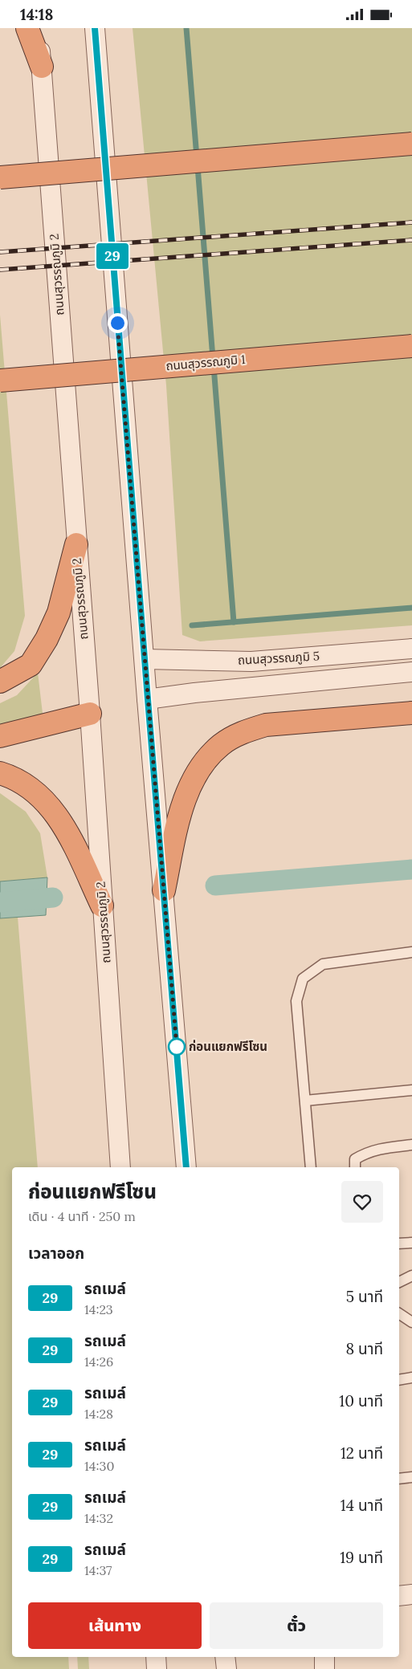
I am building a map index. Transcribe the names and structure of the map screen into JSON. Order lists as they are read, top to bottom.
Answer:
{
  "streets": {
    "highway": ["ถนนสุวรรณภูมิ 1"],
    "street": ["ถนนสุวรรณภูมิ 2", "ถนนสุวรรณภูมิ 5"]
  },
  "places": ["ก่อนแยกฟรีโซน"],
  "lines": ["bus line 29"],
  "page": {
    "status": "14:18",
    "on_map": "29",
    "heading": [
      ["ก่อนแยกฟรีโซน", "เดิน · 4 นาที · 250 m"],
      "เวลาออก"
    ],
    "list": [
      {
        "mark": "29",
        "name": "รถเมล์",
        "note": "14:23",
        "value": "5 นาที"
      },
      {
        "mark": "29",
        "name": "รถเมล์",
        "note": "14:26",
        "value": "8 นาที"
      },
      {
        "mark": "29",
        "name": "รถเมล์",
        "note": "14:28",
        "value": "10 นาที"
      },
      {
        "mark": "29",
        "name": "รถเมล์",
        "note": "14:30",
        "value": "12 นาที"
      },
      {
        "mark": "29",
        "name": "รถเมล์",
        "note": "14:32",
        "value": "14 นาที"
      },
      {
        "mark": "29",
        "name": "รถเมล์",
        "note": "14:37",
        "value": "19 นาที"
      }
    ],
    "buttons": ["เส้นทาง", "ตั๋ว"]
  }
}
